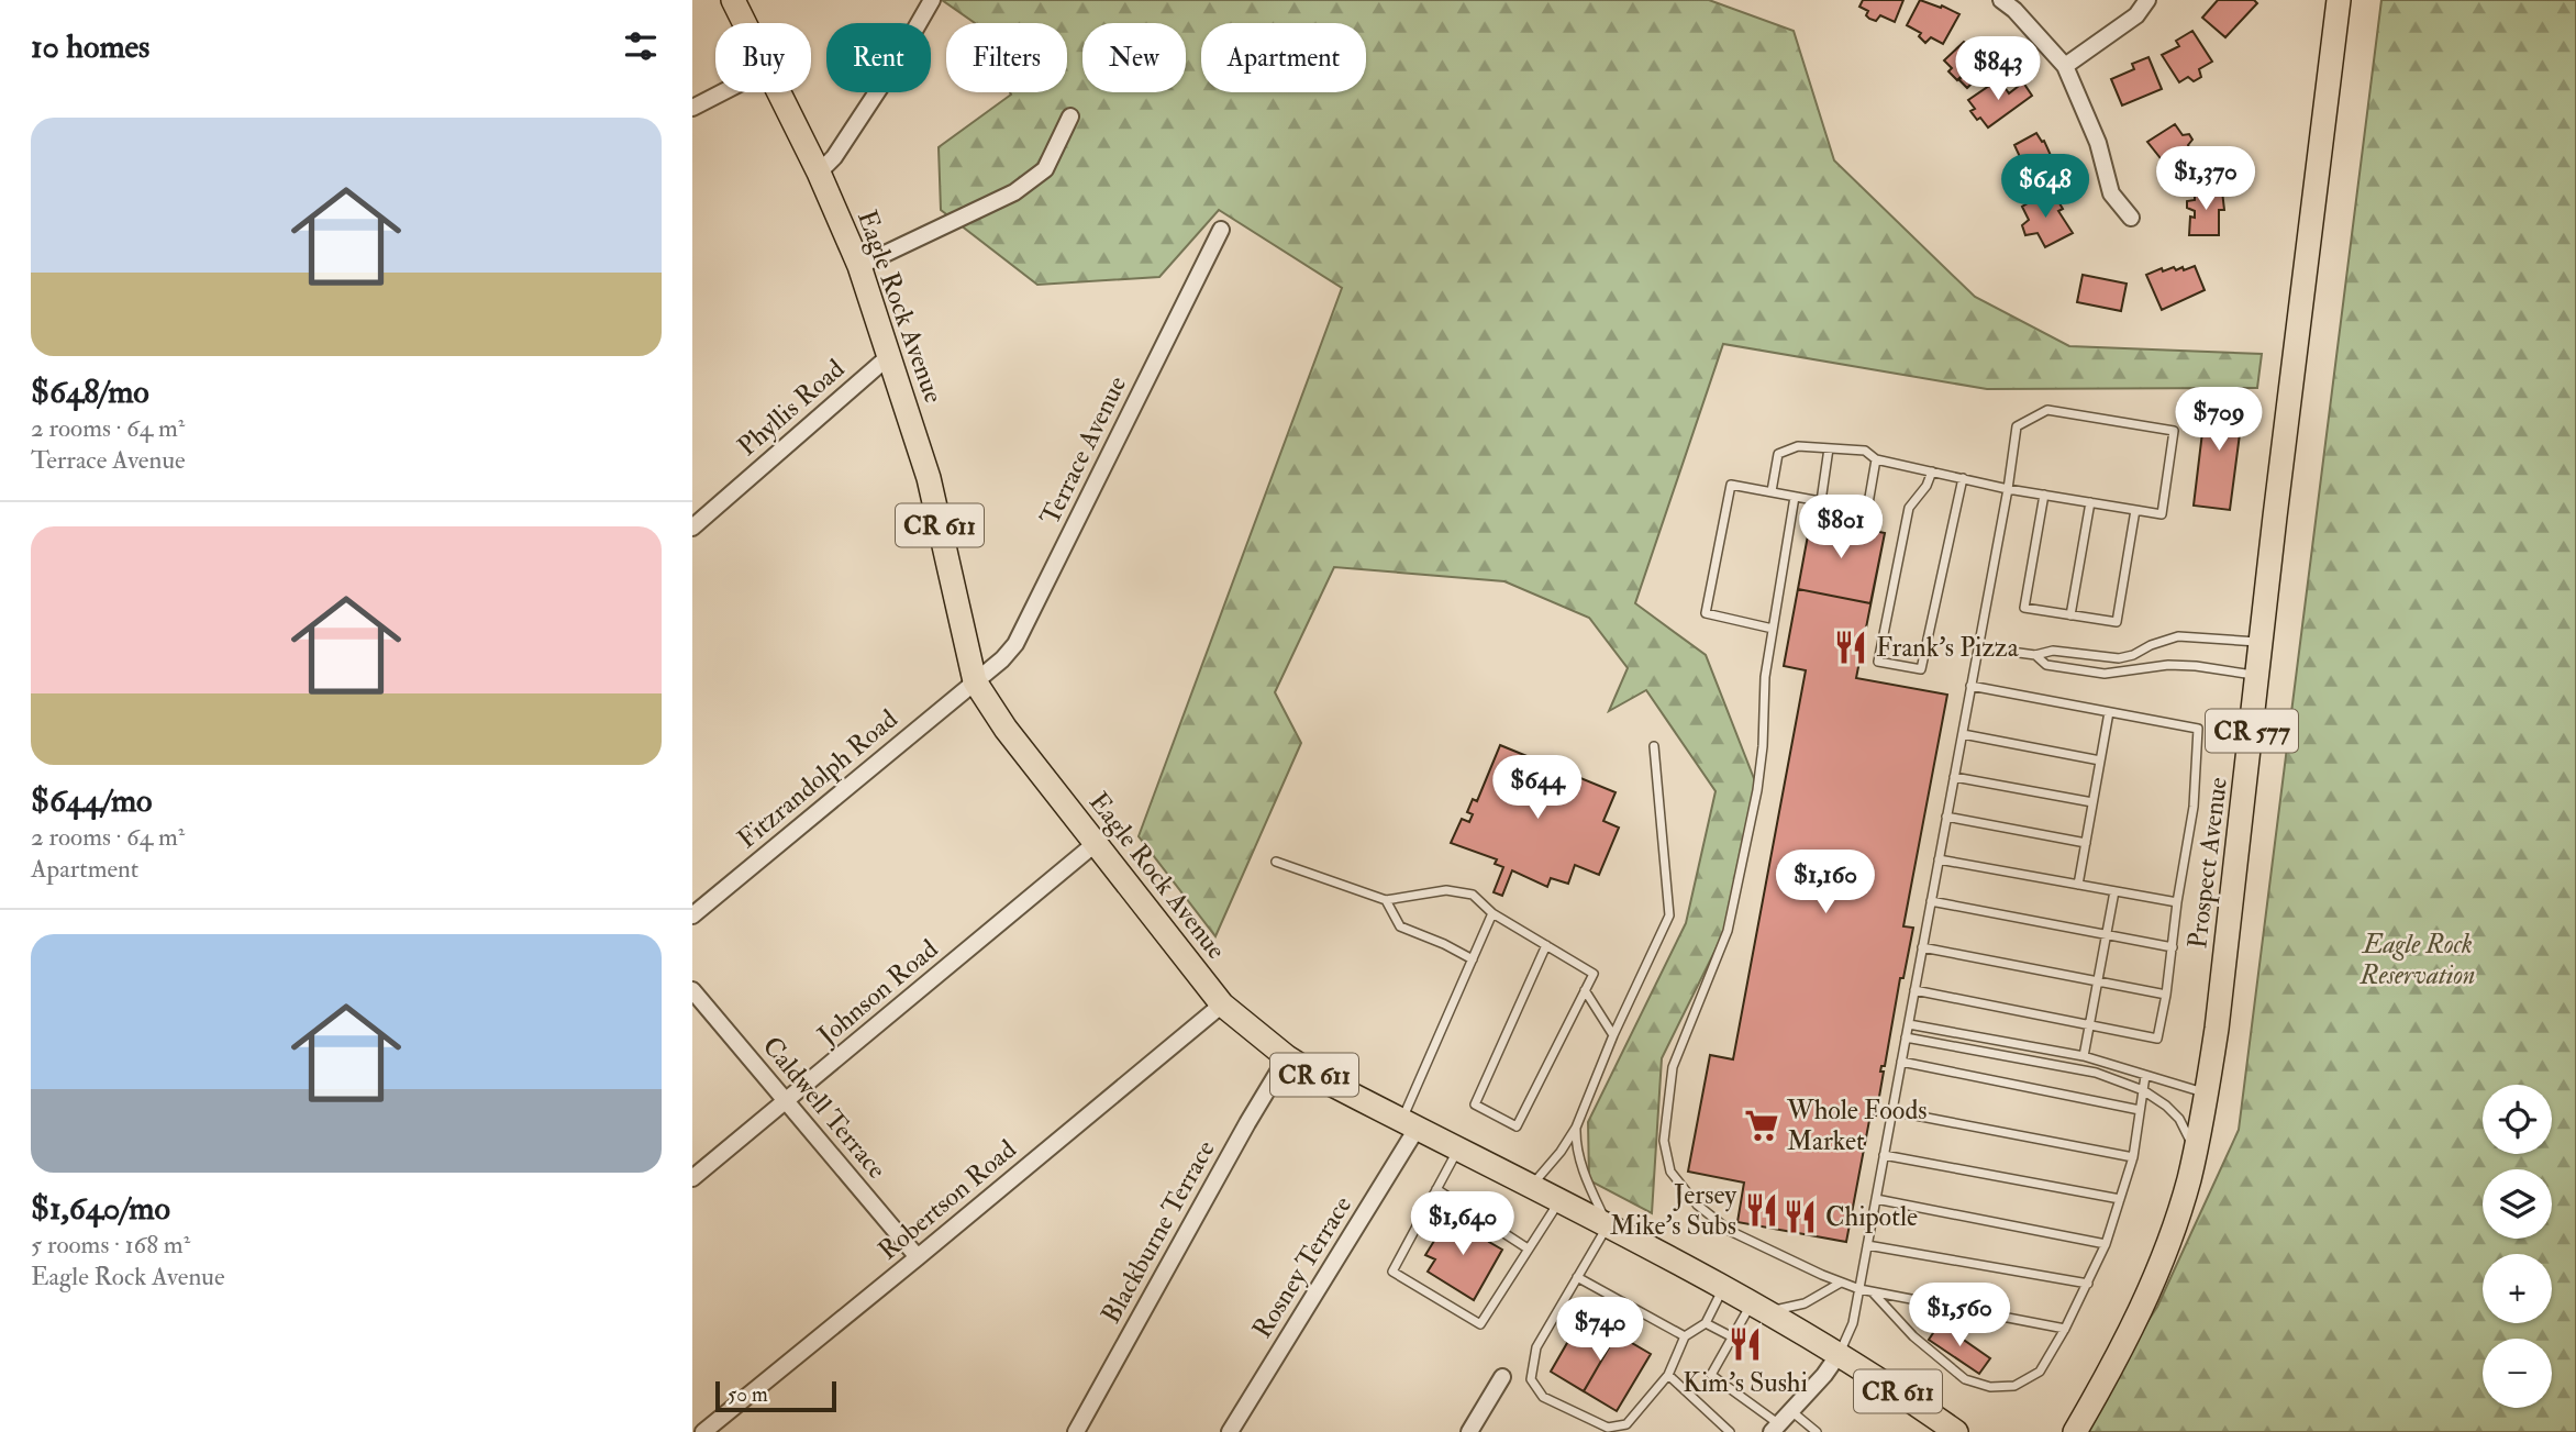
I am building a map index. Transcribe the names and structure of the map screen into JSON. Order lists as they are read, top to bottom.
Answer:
{
  "streets": {
    "main road": [
      "Eagle Rock Avenue",
      "CR 611",
      "CR 577",
      "Prospect Avenue"
    ],
    "street": [
      "Phyllis Road",
      "Terrace Avenue",
      "Fitzrandolph Road",
      "Johnson Road",
      "Caldwell Terrace",
      "Robertson Road",
      "Blackburne Terrace",
      "Rosney Terrace"
    ]
  },
  "crossings": [
    ["Eagle Rock Avenue", "Phyllis Road"],
    ["Eagle Rock Avenue", "Terrace Avenue"],
    ["Eagle Rock Avenue", "Fitzrandolph Road"],
    ["Eagle Rock Avenue", "Johnson Road"],
    ["Eagle Rock Avenue", "Robertson Road"],
    ["Eagle Rock Avenue", "Blackburne Terrace"],
    ["Eagle Rock Avenue", "Rosney Terrace"],
    ["Terrace Avenue", "Fitzrandolph Road"],
    ["Johnson Road", "Caldwell Terrace"],
    ["Caldwell Terrace", "Robertson Road"]
  ],
  "parks": ["Eagle Rock Reservation"],
  "places": {
    "restaurant": [
      "Frank’s Pizza",
      "Jersey Mike's Subs",
      "Chipotle",
      "Kim's Sushi"
    ],
    "supermarket": ["Whole Foods Market"]
  },
  "scale_bar": "50 m",
  "page": {
    "heading": "10 homes",
    "chip": [
      "Buy",
      "Rent",
      "Filters",
      "New",
      "Apartment"
    ],
    "price": [
      "$843",
      "$1,370",
      "$648",
      "$709",
      "$801",
      "$644",
      "$1,160",
      "$1,640",
      "$1,560",
      "$740"
    ],
    "list": [
      {
        "name": "$648/mo",
        "note": "2 rooms · 64 m² · Terrace Avenue"
      },
      {
        "name": "$644/mo",
        "note": "2 rooms · 64 m² · Apartment"
      },
      {
        "name": "$1,640/mo",
        "note": "5 rooms · 168 m² · Eagle Rock Avenue"
      }
    ],
    "map_buttons": ["+", "−"],
    "scale": "50 m"
  }
}
